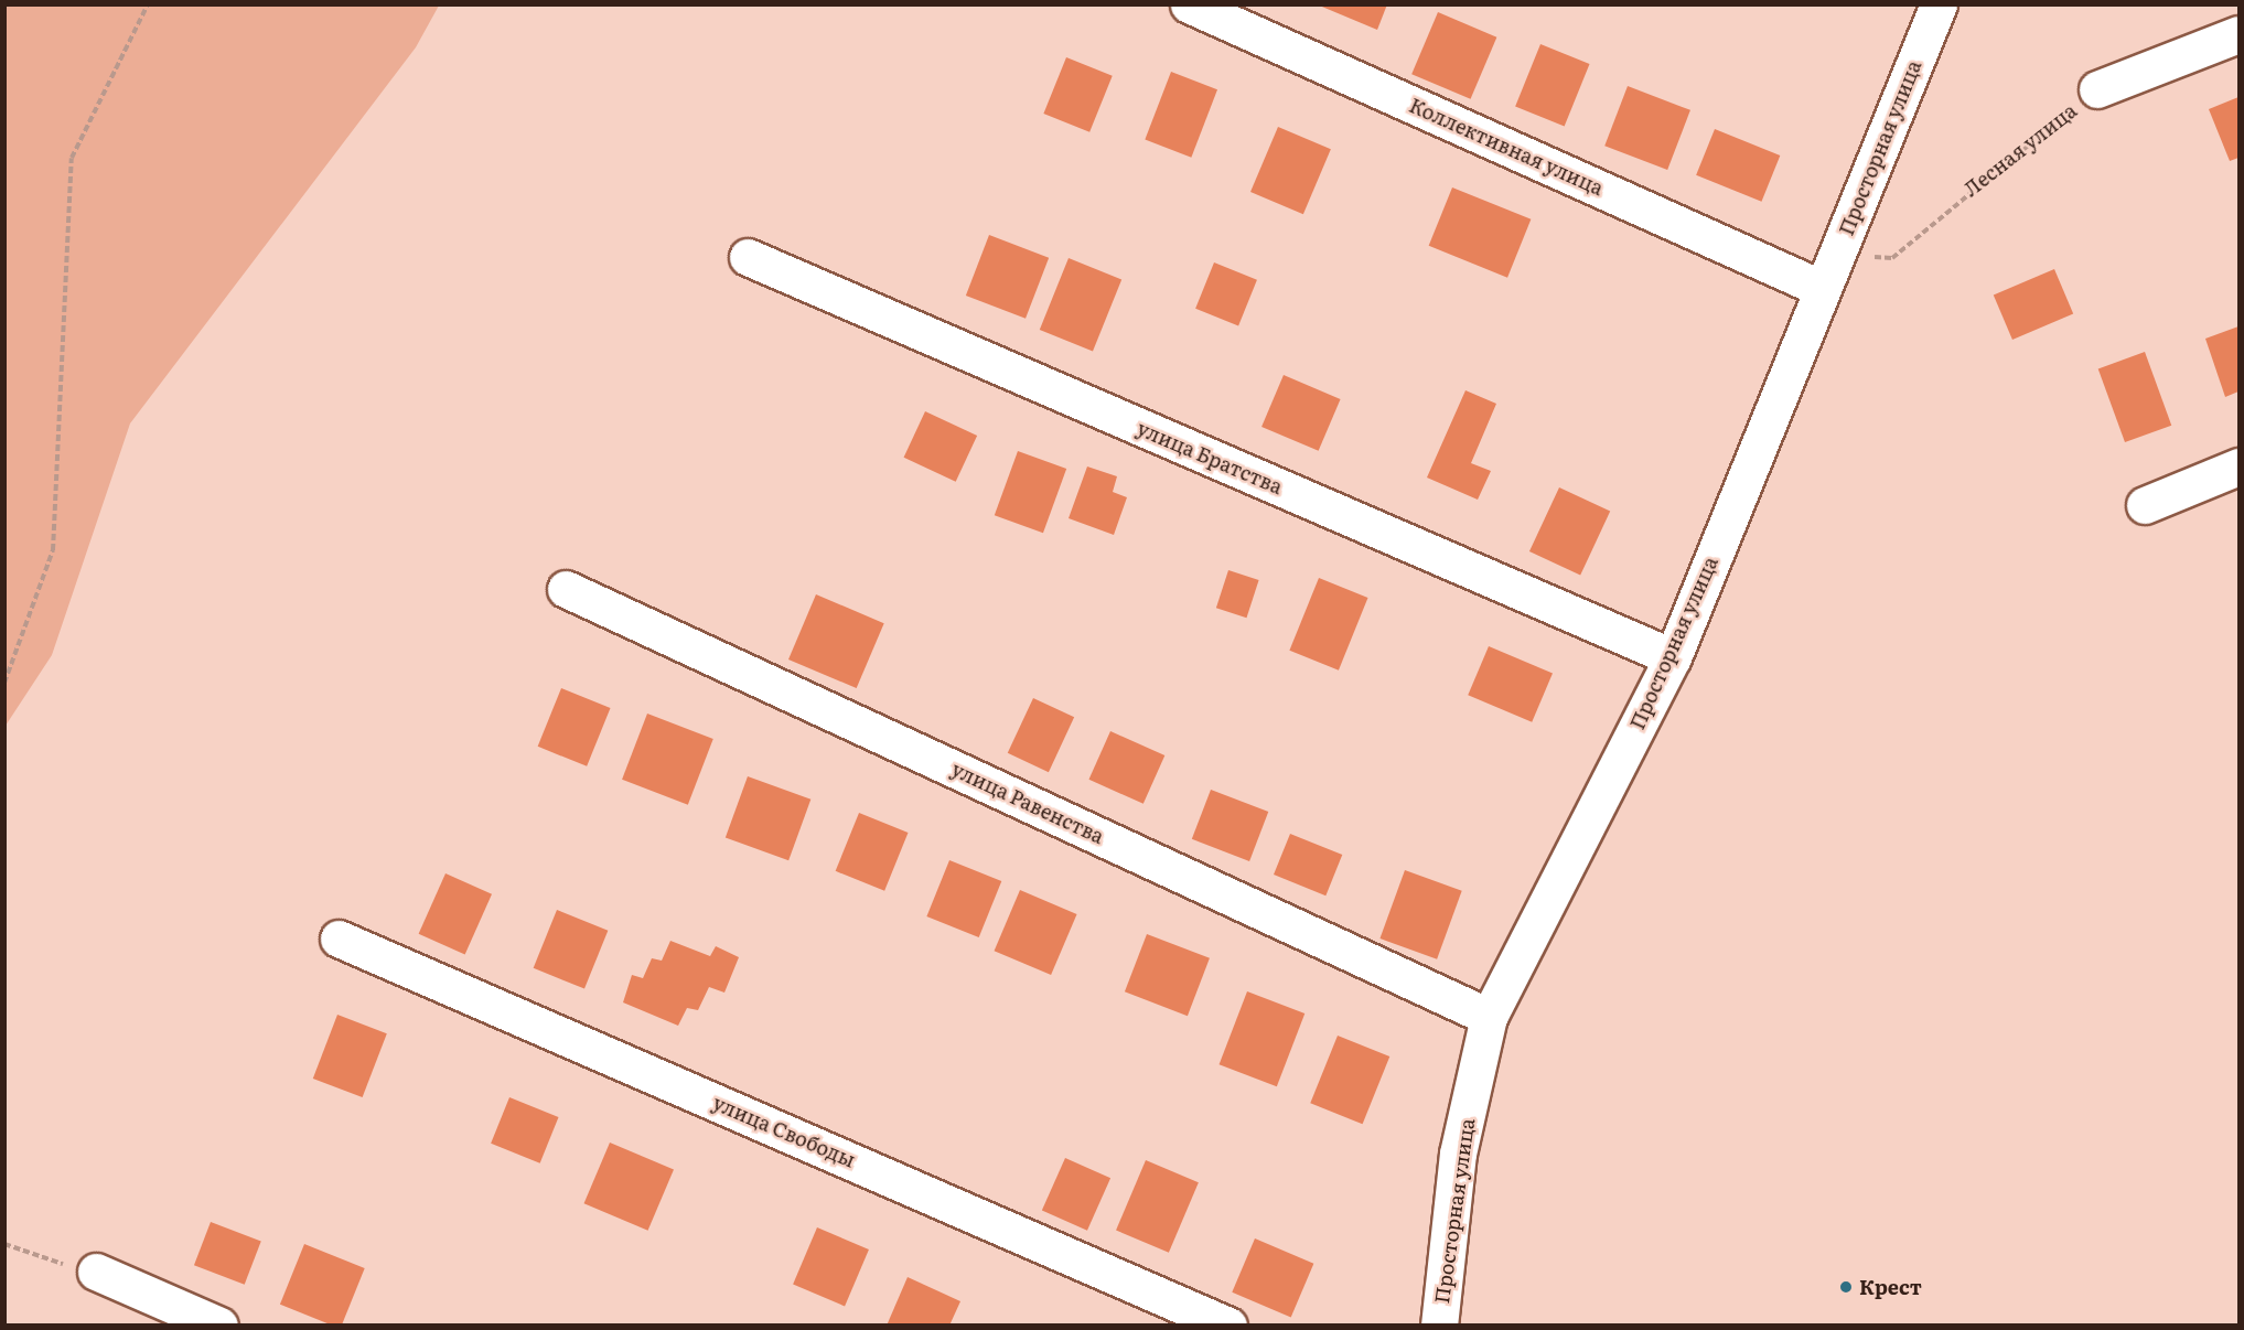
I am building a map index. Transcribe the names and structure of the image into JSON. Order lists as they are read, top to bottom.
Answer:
{
  "streets": {
    "street": [
      "Коллективная улица",
      "Просторная улица",
      "улица Братства",
      "улица Равенства",
      "улица Свободы"
    ],
    "path": ["Лесная улица"]
  },
  "crossings": [
    ["Коллективная улица", "Просторная улица"],
    ["Просторная улица", "улица Братства"],
    ["Просторная улица", "улица Равенства"]
  ],
  "places": ["Крест"]
}
